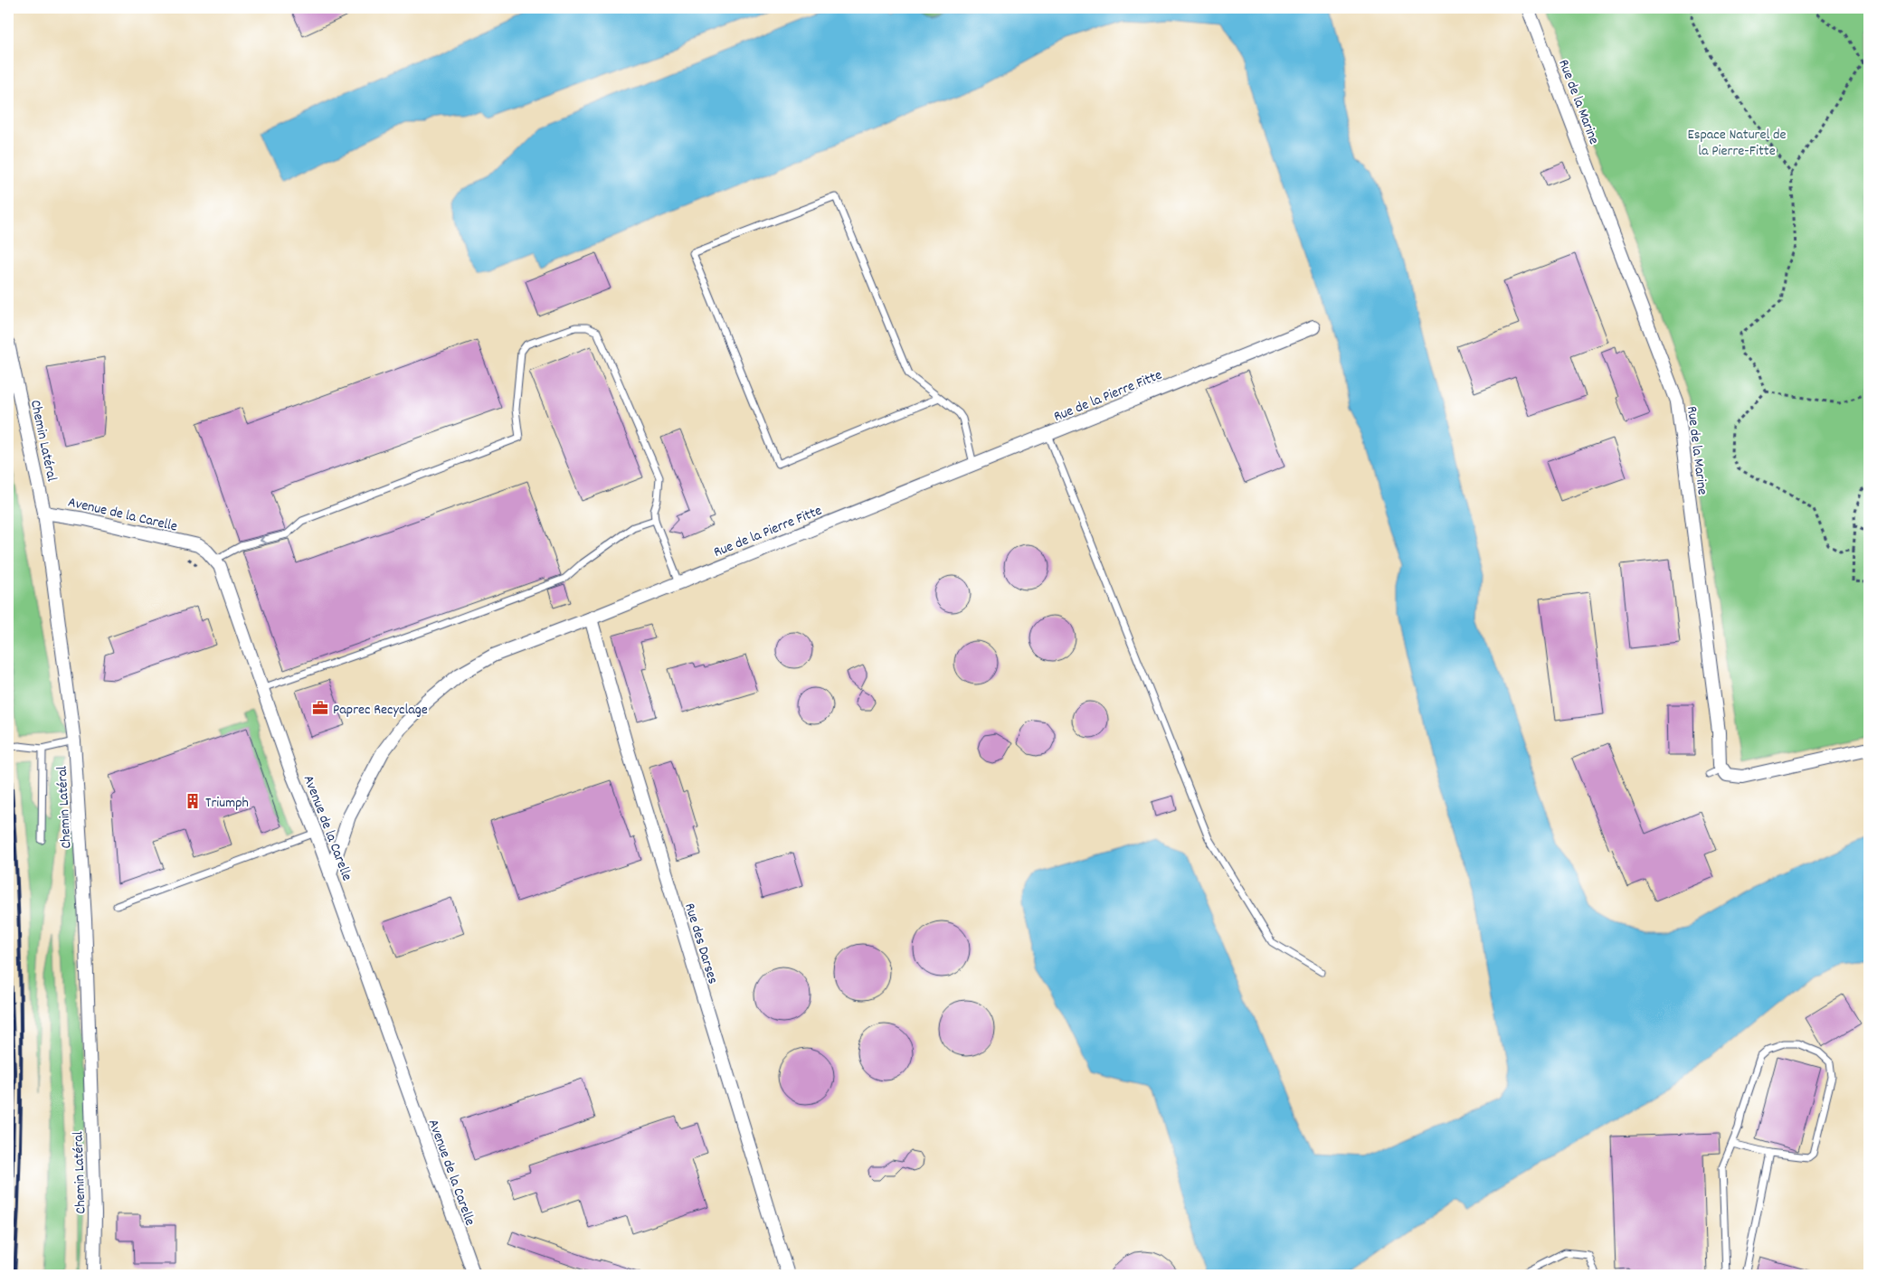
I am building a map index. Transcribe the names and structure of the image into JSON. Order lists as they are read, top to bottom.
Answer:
{
  "streets": {
    "street": [
      "Rue de la Marine",
      "Rue de la Pierre Fitte",
      "Chemin Latéral",
      "Avenue de la Carelle",
      "Rue des Darses"
    ]
  },
  "crossings": [
    ["Rue de la Pierre Fitte", "Avenue de la Carelle"],
    ["Rue de la Pierre Fitte", "Rue des Darses"],
    ["Chemin Latéral", "Avenue de la Carelle"]
  ],
  "parks": ["Espace Naturel de la Pierre-Fitte"],
  "places": {
    "office": ["Paprec Recyclage"],
    "building": ["Triumph"]
  }
}
